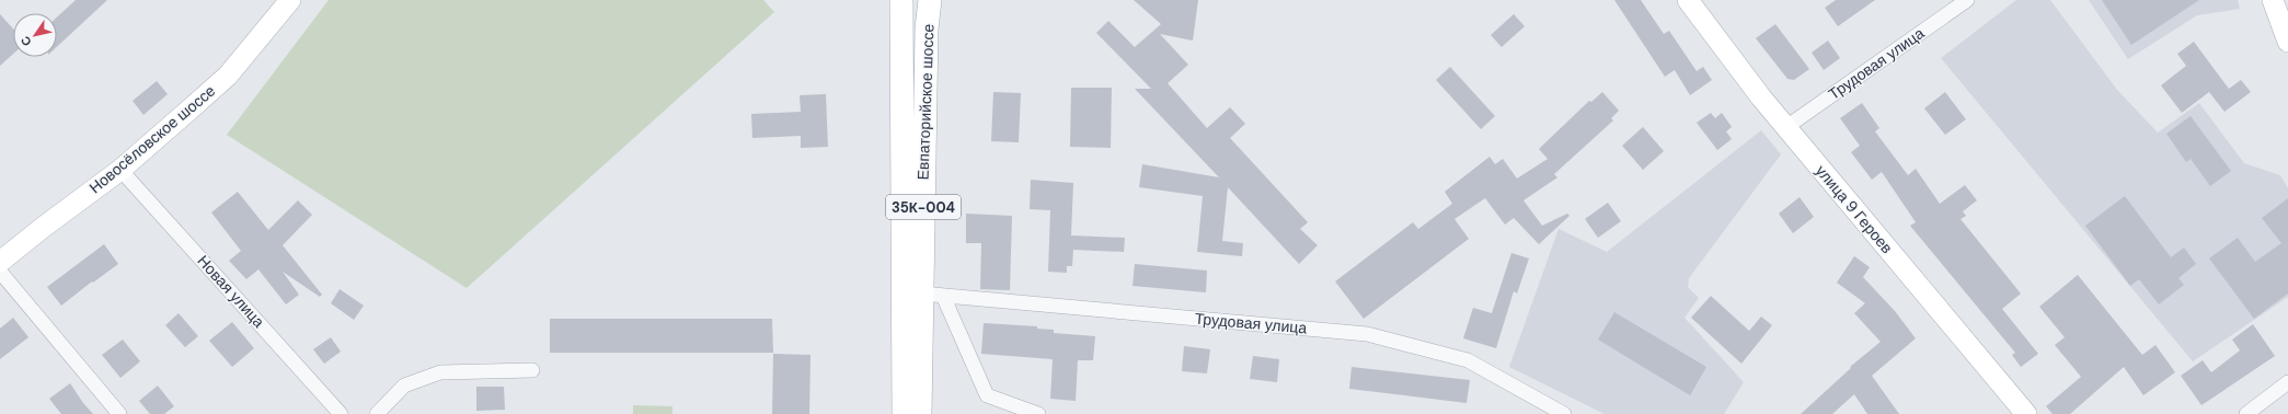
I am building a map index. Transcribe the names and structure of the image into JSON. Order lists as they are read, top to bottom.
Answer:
{
  "streets": {
    "main road": ["Евпаторийское шоссе", "35К-004"],
    "street": [
      "Трудовая улица",
      "Новосёловское шоссе",
      "улица 9 Героев",
      "Новая улица"
    ]
  },
  "crossings": [
    ["Трудовая улица", "Евпаторийское шоссе"],
    ["Трудовая улица", "улица 9 Героев"],
    ["Новосёловское шоссе", "Новая улица"]
  ],
  "north": "bottom left"
}
